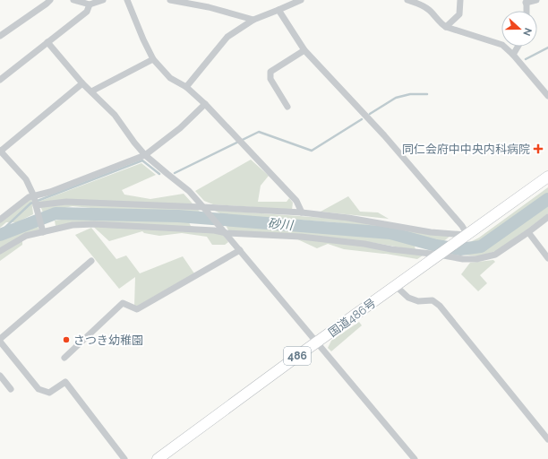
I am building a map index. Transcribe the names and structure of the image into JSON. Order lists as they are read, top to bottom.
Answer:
{
  "streets": {
    "highway": ["国道486号", "486"]
  },
  "water": ["砂川"],
  "places": {
    "health": ["同仁会府中中央内科病院"],
    "other": ["さつき幼稚園"]
  },
  "north": "right"
}
